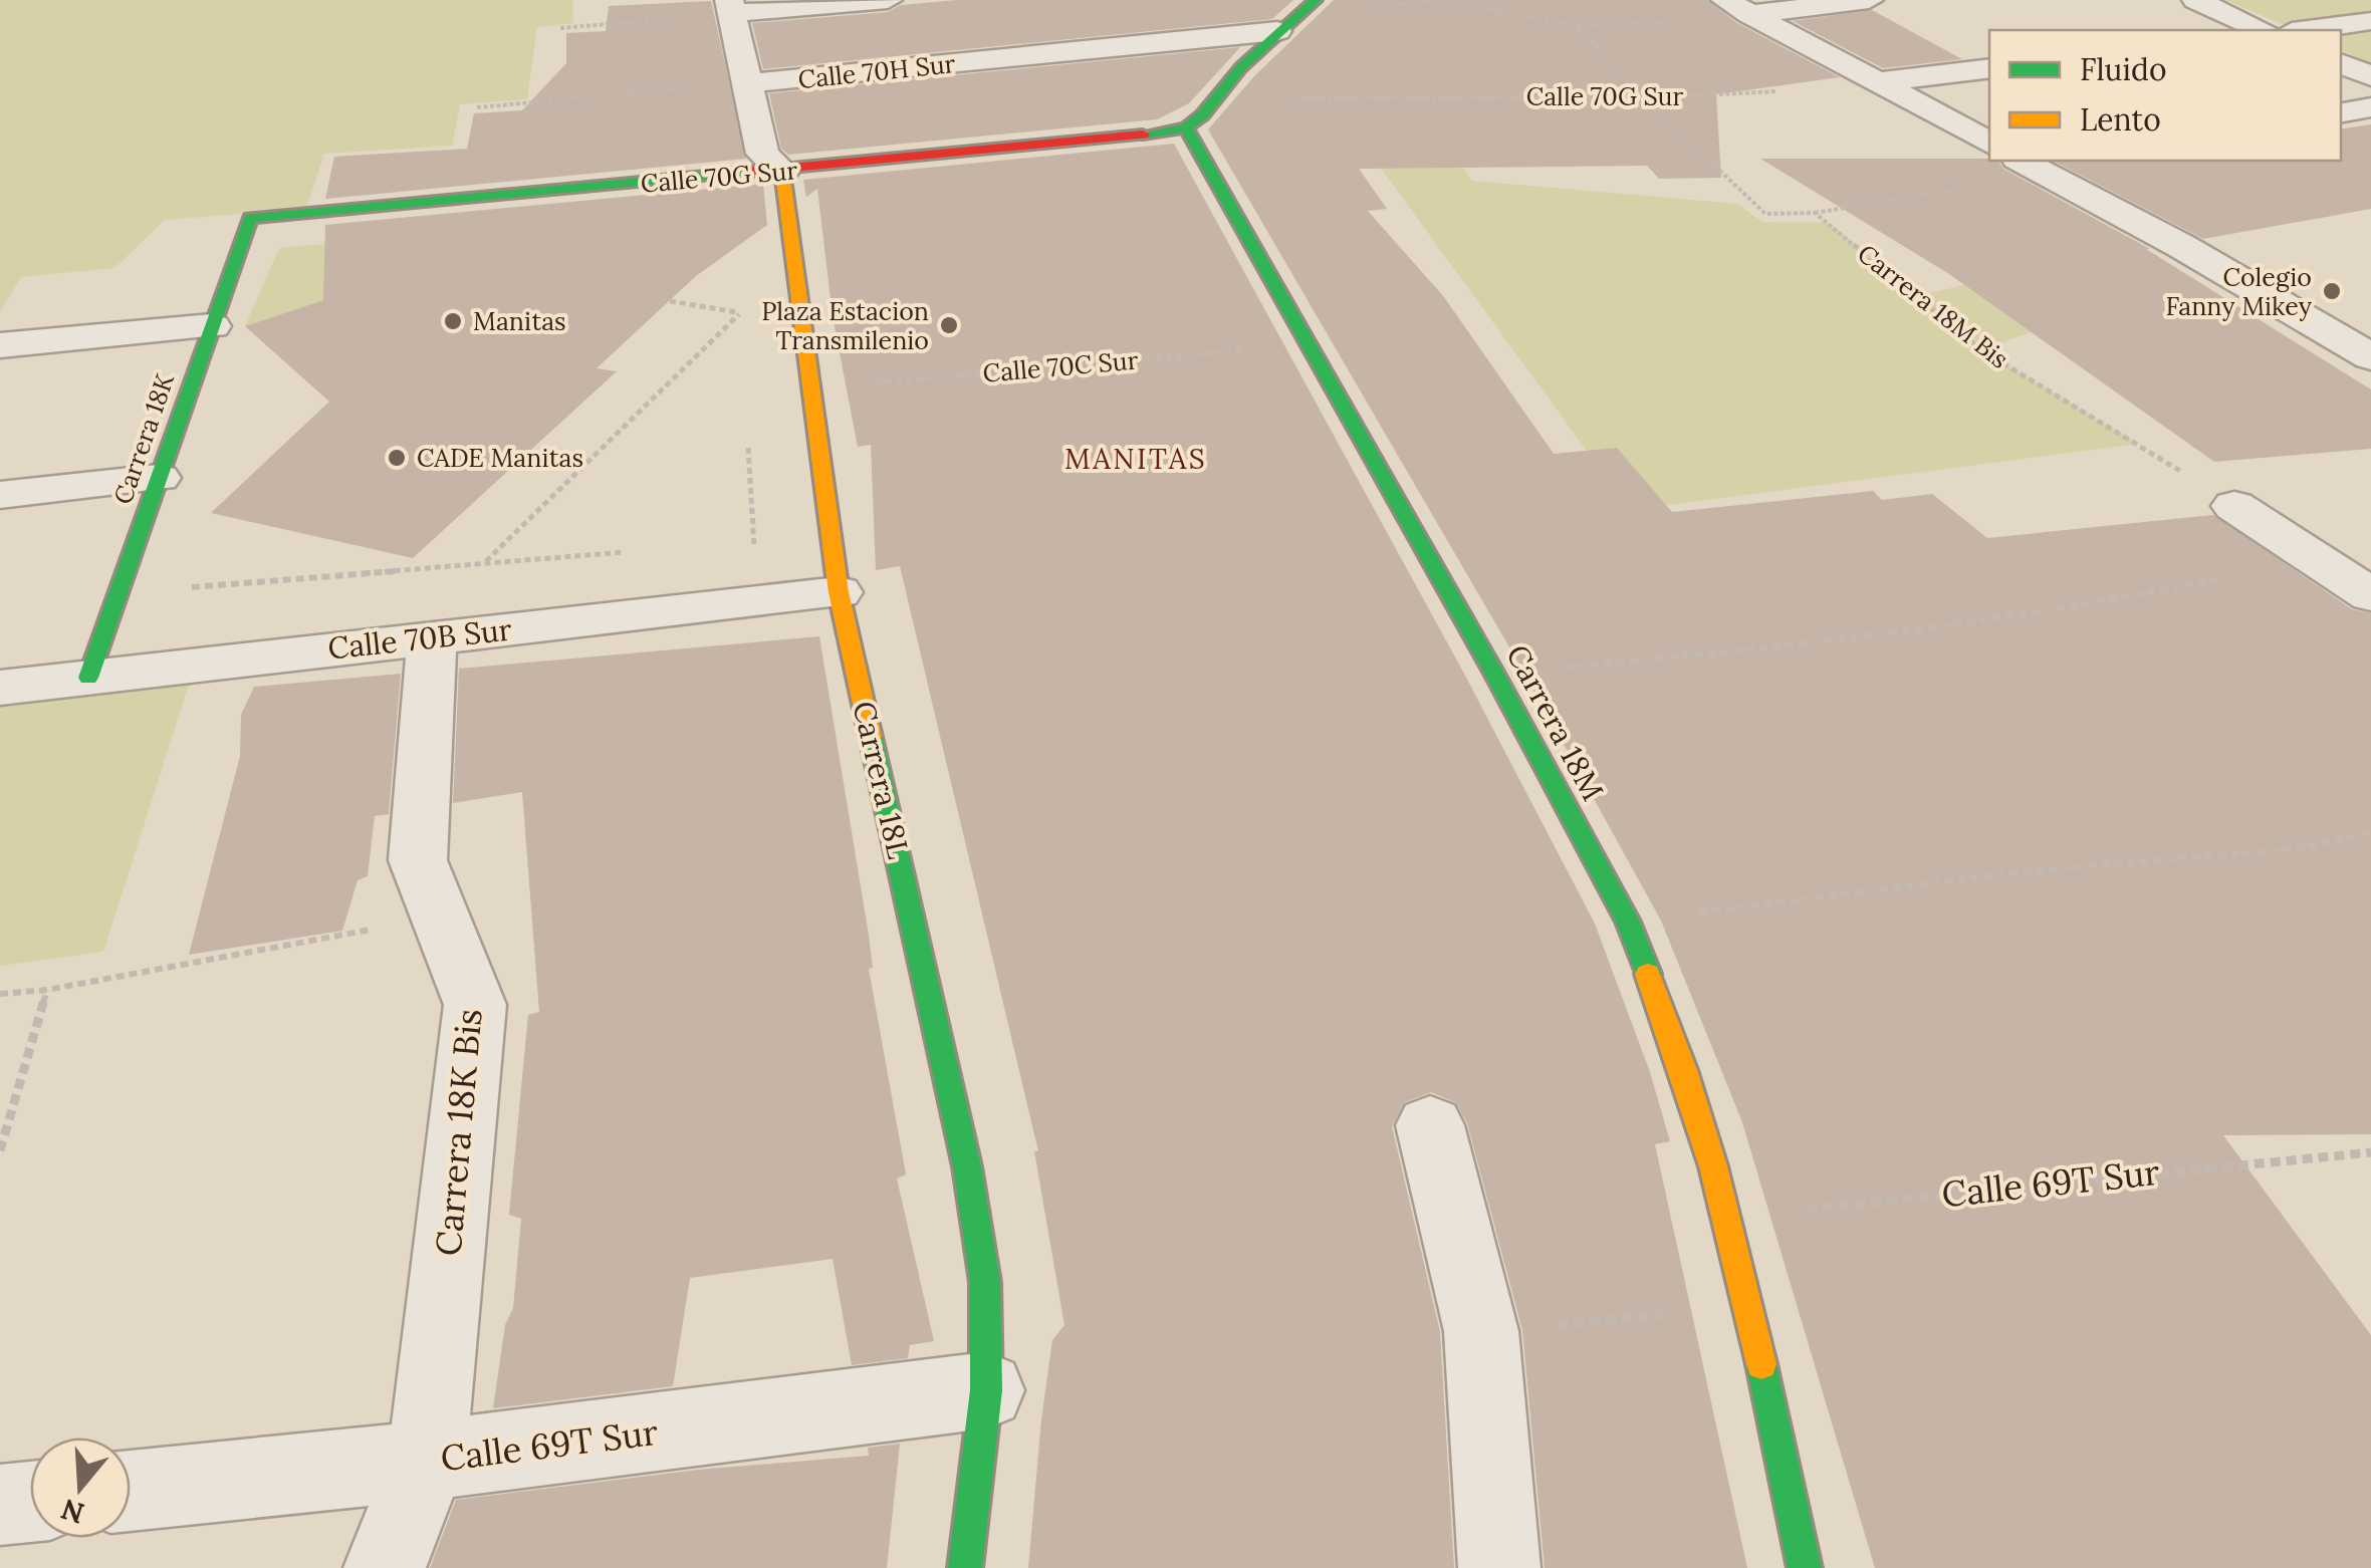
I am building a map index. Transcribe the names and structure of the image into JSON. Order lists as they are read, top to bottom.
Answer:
{
  "streets": {
    "street": [
      "Calle 70H Sur",
      "Calle 70G Sur",
      "Carrera 18K",
      "Calle 70B Sur",
      "Carrera 18M",
      "Carrera 18L",
      "Carrera 18K Bis",
      "Calle 69T Sur"
    ],
    "path": ["Carrera 18M Bis", "Calle 70C Sur"]
  },
  "crossings": [
    ["Calle 70H Sur", "Carrera 18L"],
    ["Calle 70G Sur", "Carrera 18K"],
    ["Calle 70G Sur", "Carrera 18M"],
    ["Calle 70G Sur", "Carrera 18L"],
    ["Calle 70C Sur", "Carrera 18M"],
    ["Calle 70C Sur", "Carrera 18L"],
    ["Carrera 18K", "Calle 70B Sur"],
    ["Calle 70B Sur", "Carrera 18L"],
    ["Calle 70B Sur", "Carrera 18K Bis"],
    ["Carrera 18M", "Calle 69T Sur"],
    ["Carrera 18L", "Calle 69T Sur"],
    ["Carrera 18K Bis", "Calle 69T Sur"]
  ],
  "districts": ["MANITAS"],
  "places": [
    "Colegio Fanny Mikey",
    "Manitas",
    "Plaza Estacion Transmilenio",
    "CADE Manitas"
  ],
  "legend": ["Fluido", "Lento"],
  "north": "bottom"
}
